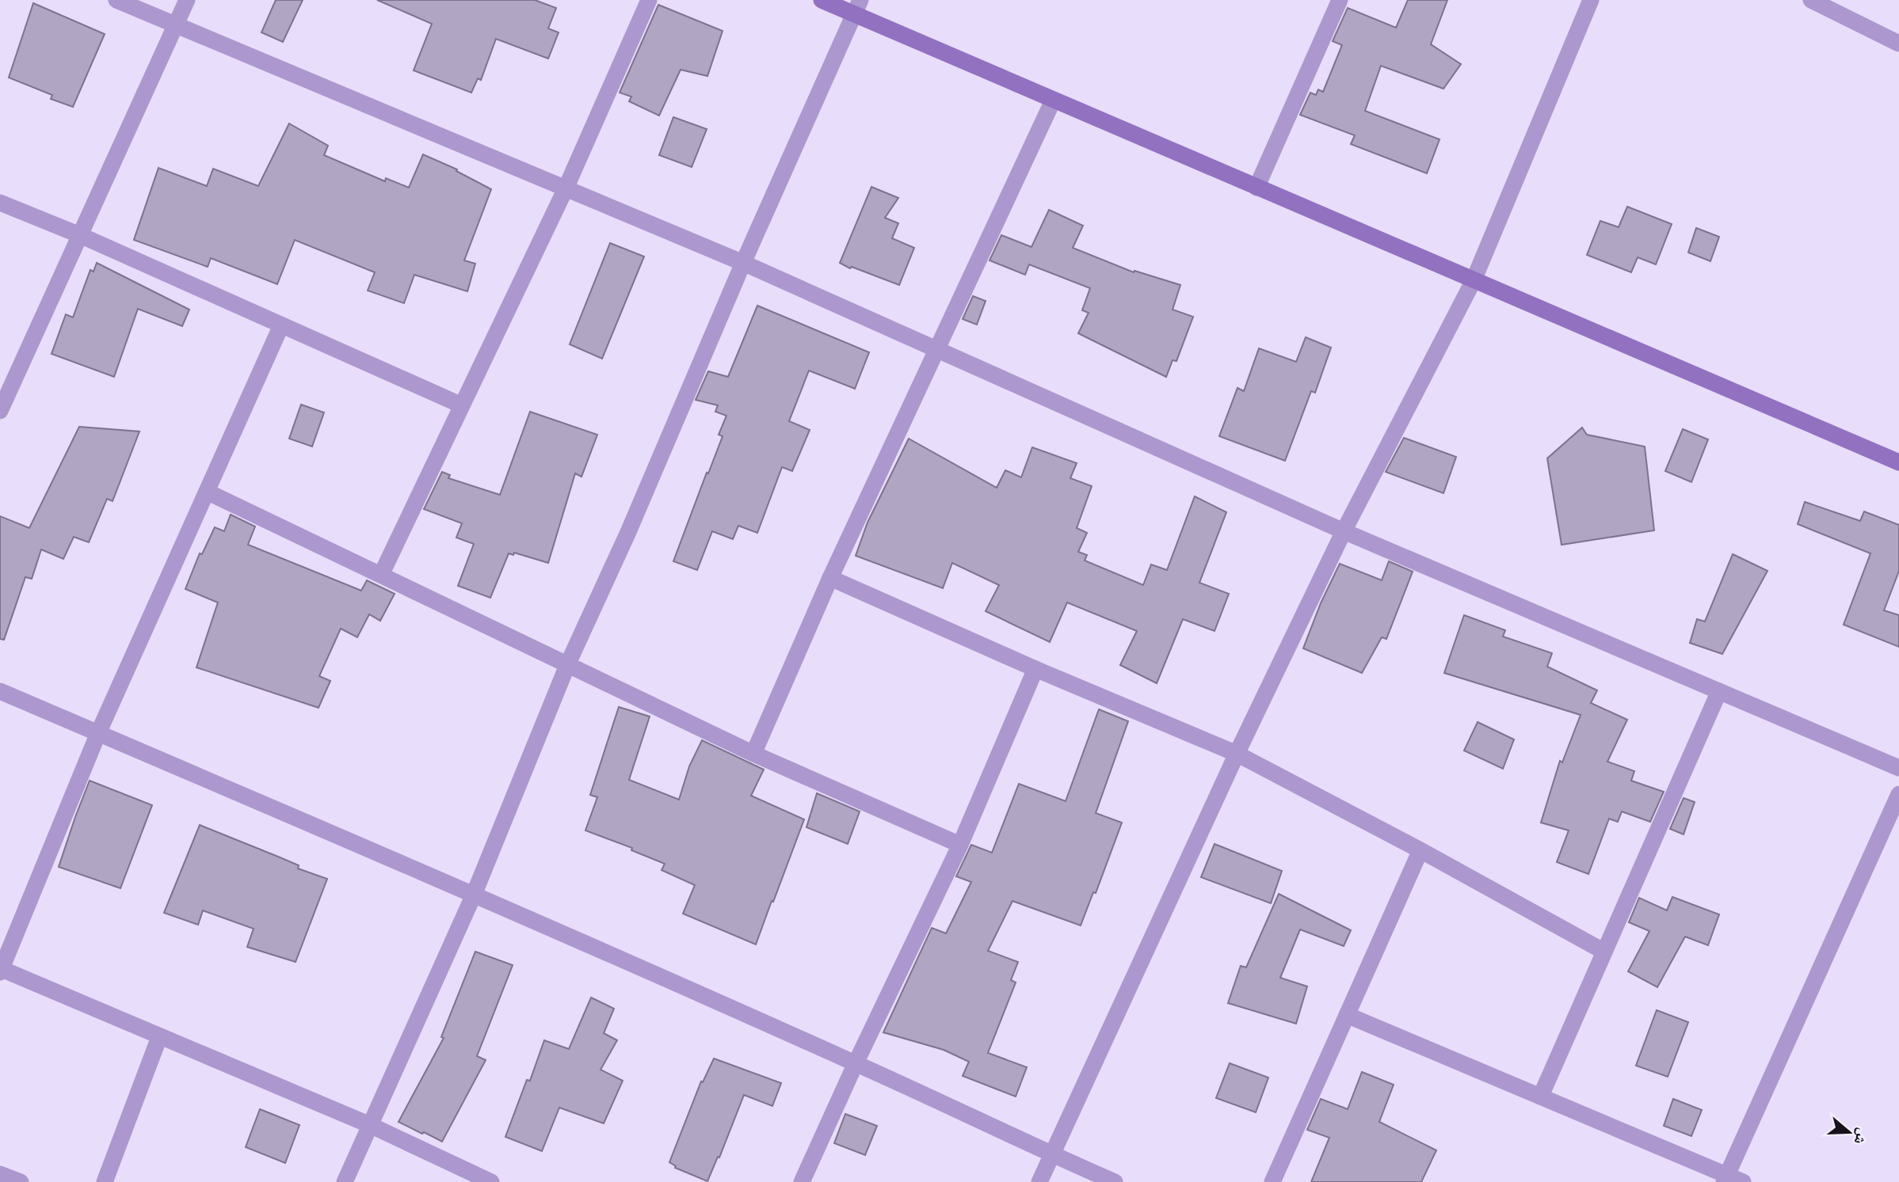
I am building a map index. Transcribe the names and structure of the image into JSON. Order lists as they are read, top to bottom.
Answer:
{
  "north": "right"
}
